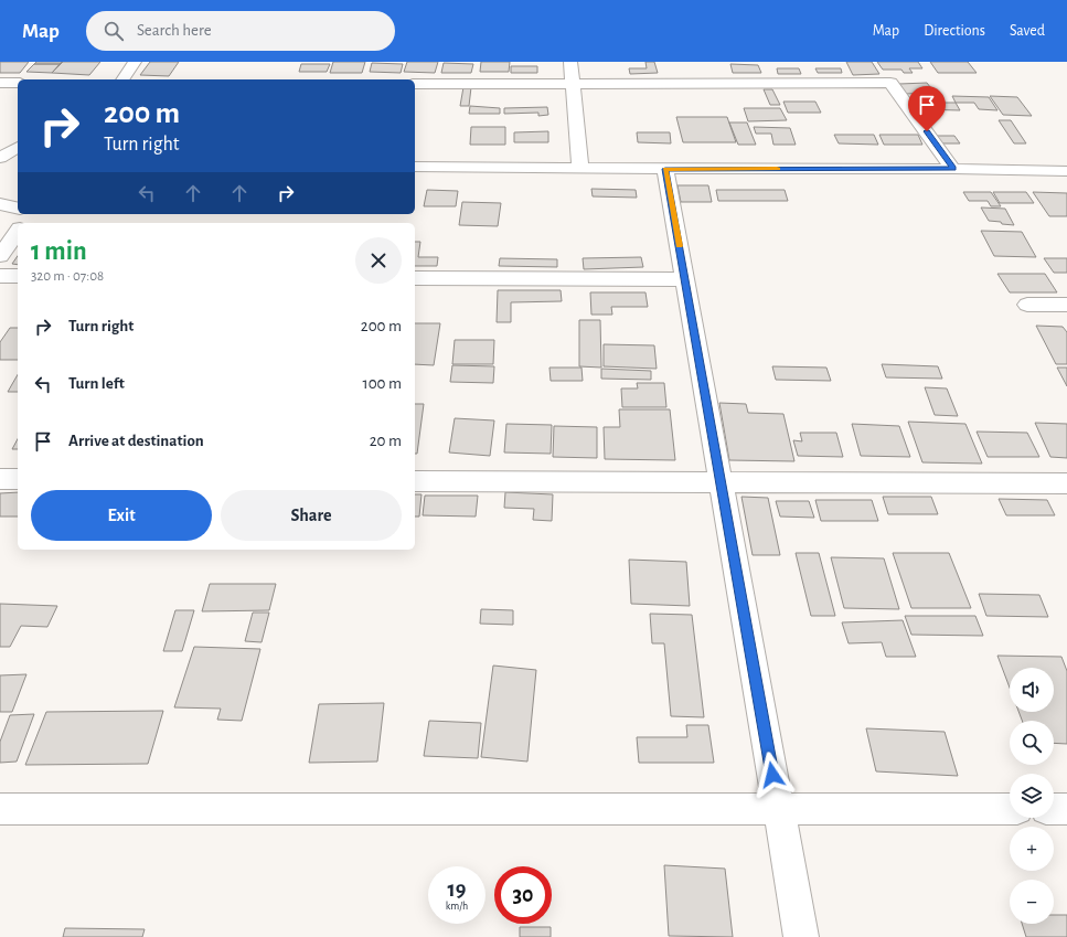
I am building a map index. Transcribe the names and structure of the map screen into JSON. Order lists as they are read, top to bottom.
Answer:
{
  "page": {
    "header": "Map",
    "search": "Search here",
    "nav": ["Map", "Directions", "Saved"],
    "turn": ["200 m", "Turn right"],
    "heading": ["1 min", "320 m · 07:08"],
    "list": [
      {
        "name": "Turn right",
        "value": "200 m"
      },
      {
        "name": "Turn left",
        "value": "100 m"
      },
      {
        "name": "Arrive at destination",
        "value": "20 m"
      }
    ],
    "buttons": ["Exit", "Share"],
    "map_buttons": ["+", "−"],
    "speed": "19 km/h",
    "limit": "30"
  }
}
